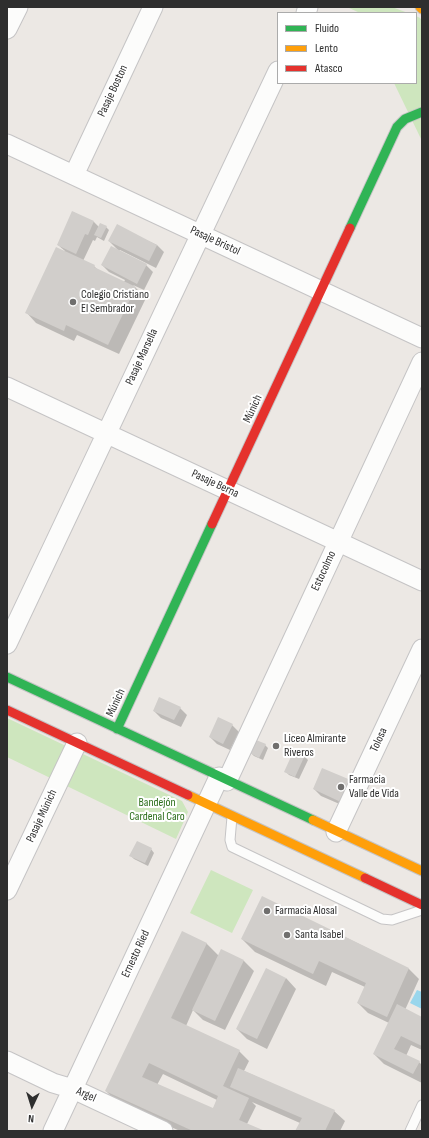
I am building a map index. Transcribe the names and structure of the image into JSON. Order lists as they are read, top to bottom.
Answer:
{
  "streets": {
    "main road": ["Múnich"],
    "street": [
      "Pasaje Boston",
      "Pasaje Bristol",
      "Pasaje Marsella",
      "Pasaje Berna",
      "Estocolmo",
      "Tolosa",
      "Pasaje Múnich",
      "Ernesto Ried",
      "Argel"
    ]
  },
  "crossings": [
    ["Pasaje Boston", "Pasaje Bristol"],
    ["Pasaje Bristol", "Pasaje Marsella"],
    ["Pasaje Bristol", "Múnich"],
    ["Pasaje Marsella", "Pasaje Berna"],
    ["Múnich", "Pasaje Berna"],
    ["Pasaje Berna", "Estocolmo"],
    ["Estocolmo", "Ernesto Ried"],
    ["Ernesto Ried", "Argel"]
  ],
  "parks": ["Bandejón Cardenal Caro"],
  "places": [
    "Colegio Cristiano El Sembrador",
    "Liceo Almirante Riveros",
    "Farmacia Valle de Vida",
    "Farmacia Alosal",
    "Santa Isabel"
  ],
  "legend": ["Fluido", "Lento", "Atasco"],
  "north": "bottom"
}
